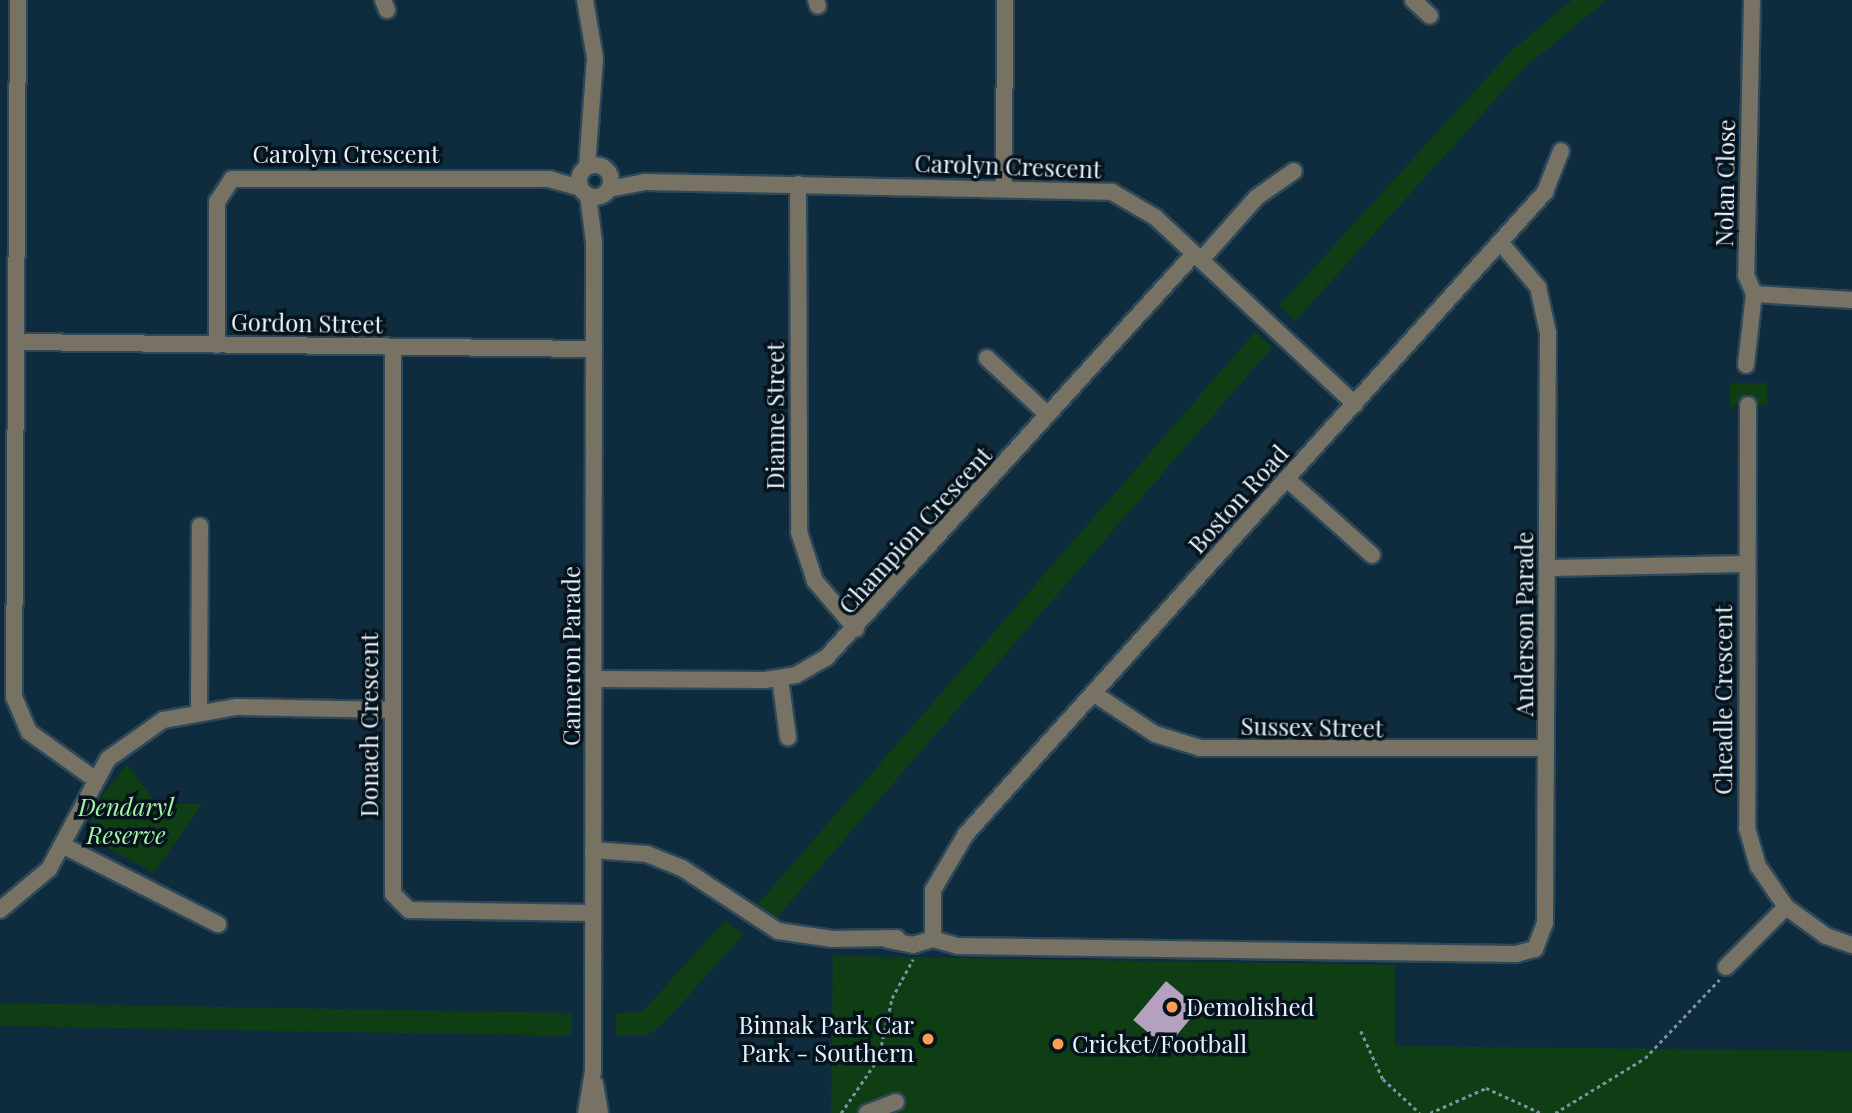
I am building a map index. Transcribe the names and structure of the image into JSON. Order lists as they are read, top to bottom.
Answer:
{
  "streets": {
    "street": [
      "Carolyn Crescent",
      "Nolan Close",
      "Gordon Street",
      "Dianne Street",
      "Boston Road",
      "Champion Crescent",
      "Anderson Parade",
      "Cameron Parade",
      "Cheadle Crescent",
      "Donach Crescent",
      "Sussex Street"
    ]
  },
  "crossings": [
    ["Carolyn Crescent", "Gordon Street"],
    ["Carolyn Crescent", "Dianne Street"],
    ["Carolyn Crescent", "Boston Road"],
    ["Carolyn Crescent", "Champion Crescent"],
    ["Carolyn Crescent", "Cameron Parade"],
    ["Gordon Street", "Cameron Parade"],
    ["Gordon Street", "Donach Crescent"],
    ["Dianne Street", "Champion Crescent"],
    ["Boston Road", "Anderson Parade"],
    ["Boston Road", "Sussex Street"],
    ["Champion Crescent", "Cameron Parade"],
    ["Anderson Parade", "Cameron Parade"],
    ["Anderson Parade", "Sussex Street"],
    ["Cameron Parade", "Donach Crescent"]
  ],
  "parks": ["Dendaryl Reserve"],
  "places": ["Demolished", "Binnak Park Car Park - Southern", "Cricket/Football"]
}
